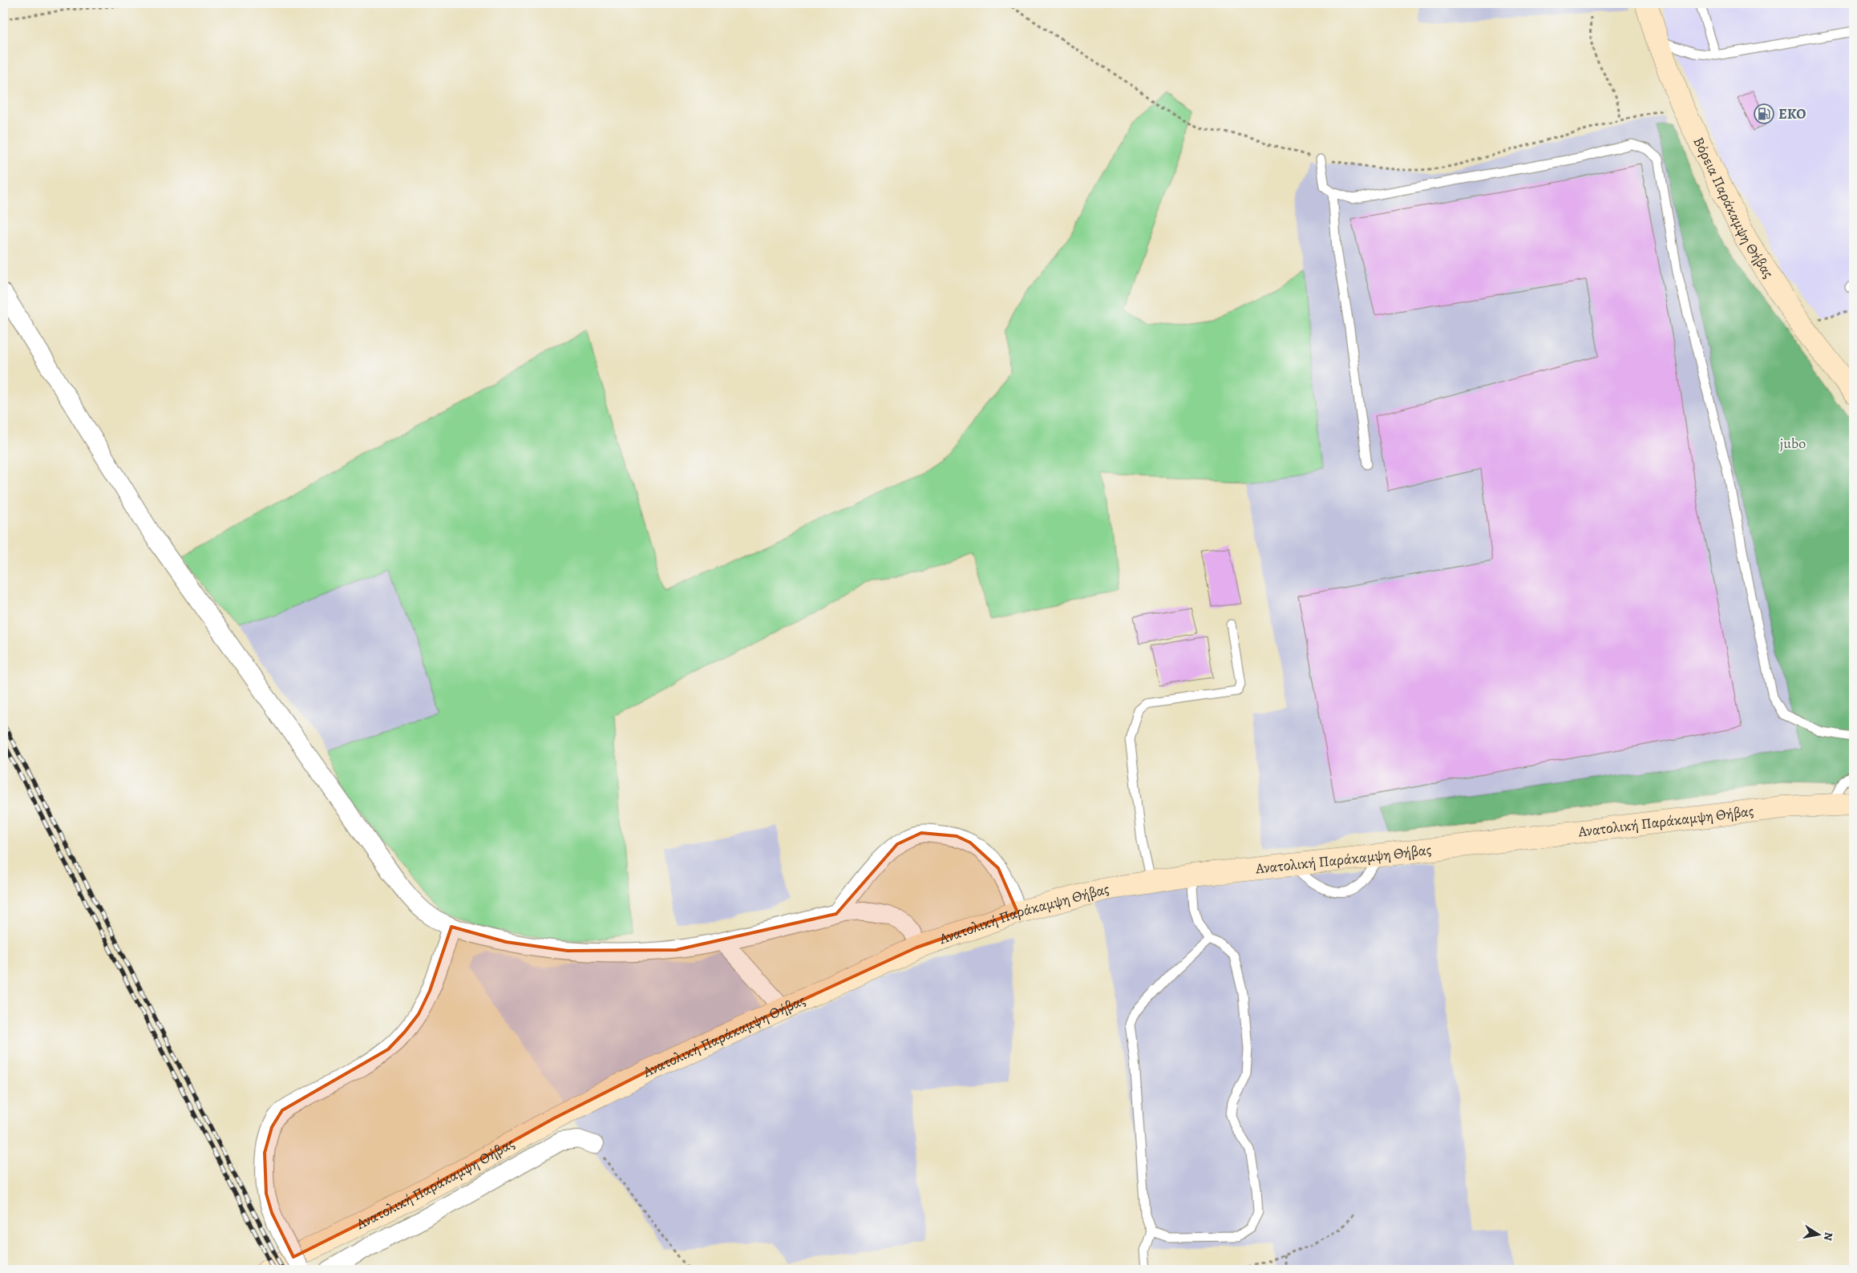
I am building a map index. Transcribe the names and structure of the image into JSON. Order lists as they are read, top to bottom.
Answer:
{
  "streets": {
    "main road": ["Βόρεια Παράκαμψη Θήβας", "Ανατολική Παράκαμψη Θήβας"]
  },
  "parks": ["jubo"],
  "places": {
    "fuel station": ["EKO"]
  },
  "north": "right"
}
